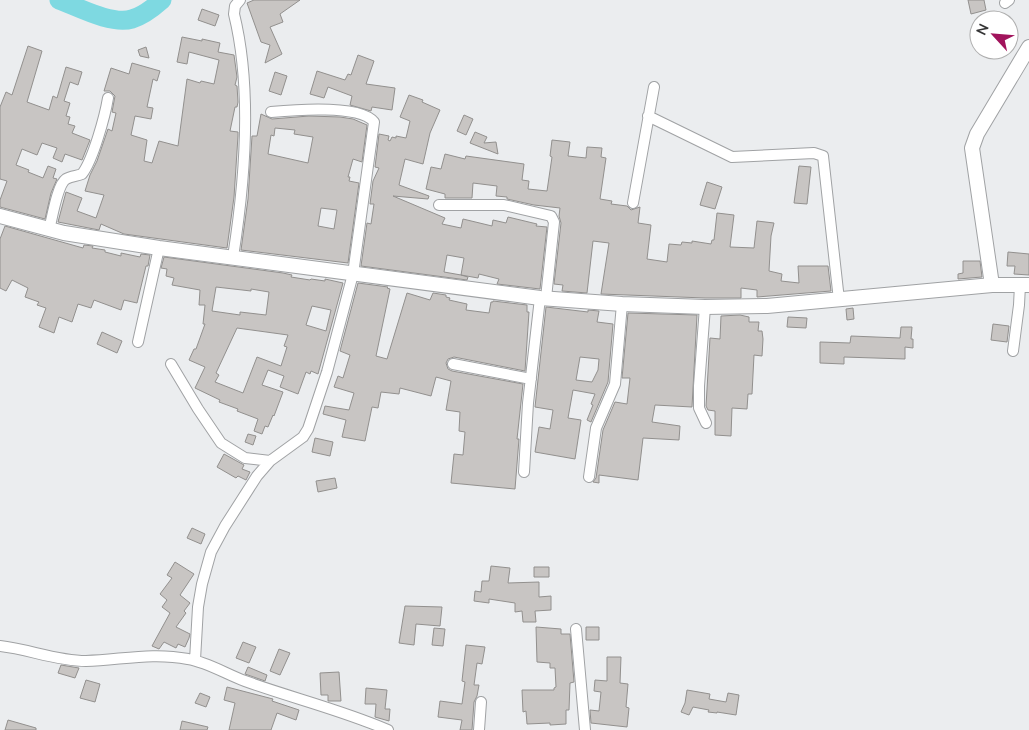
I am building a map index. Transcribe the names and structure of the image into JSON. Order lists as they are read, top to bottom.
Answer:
{
  "north": "top left"
}
